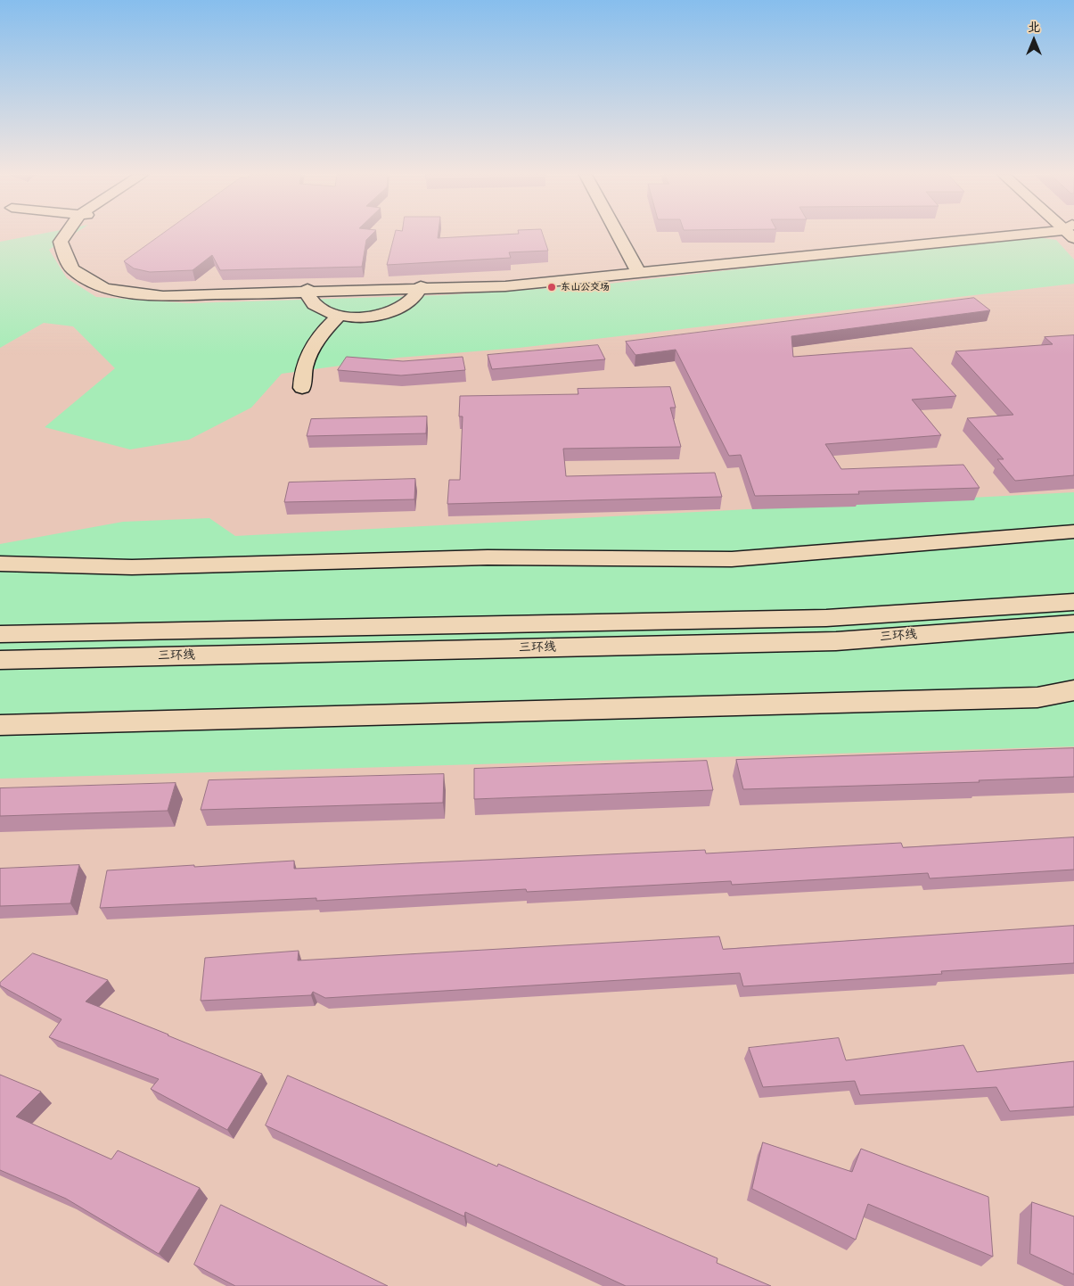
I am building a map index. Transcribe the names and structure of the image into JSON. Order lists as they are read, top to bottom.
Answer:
{
  "streets": {
    "main road": ["三环线"]
  },
  "places": ["东山公交场"],
  "north": "top"
}
